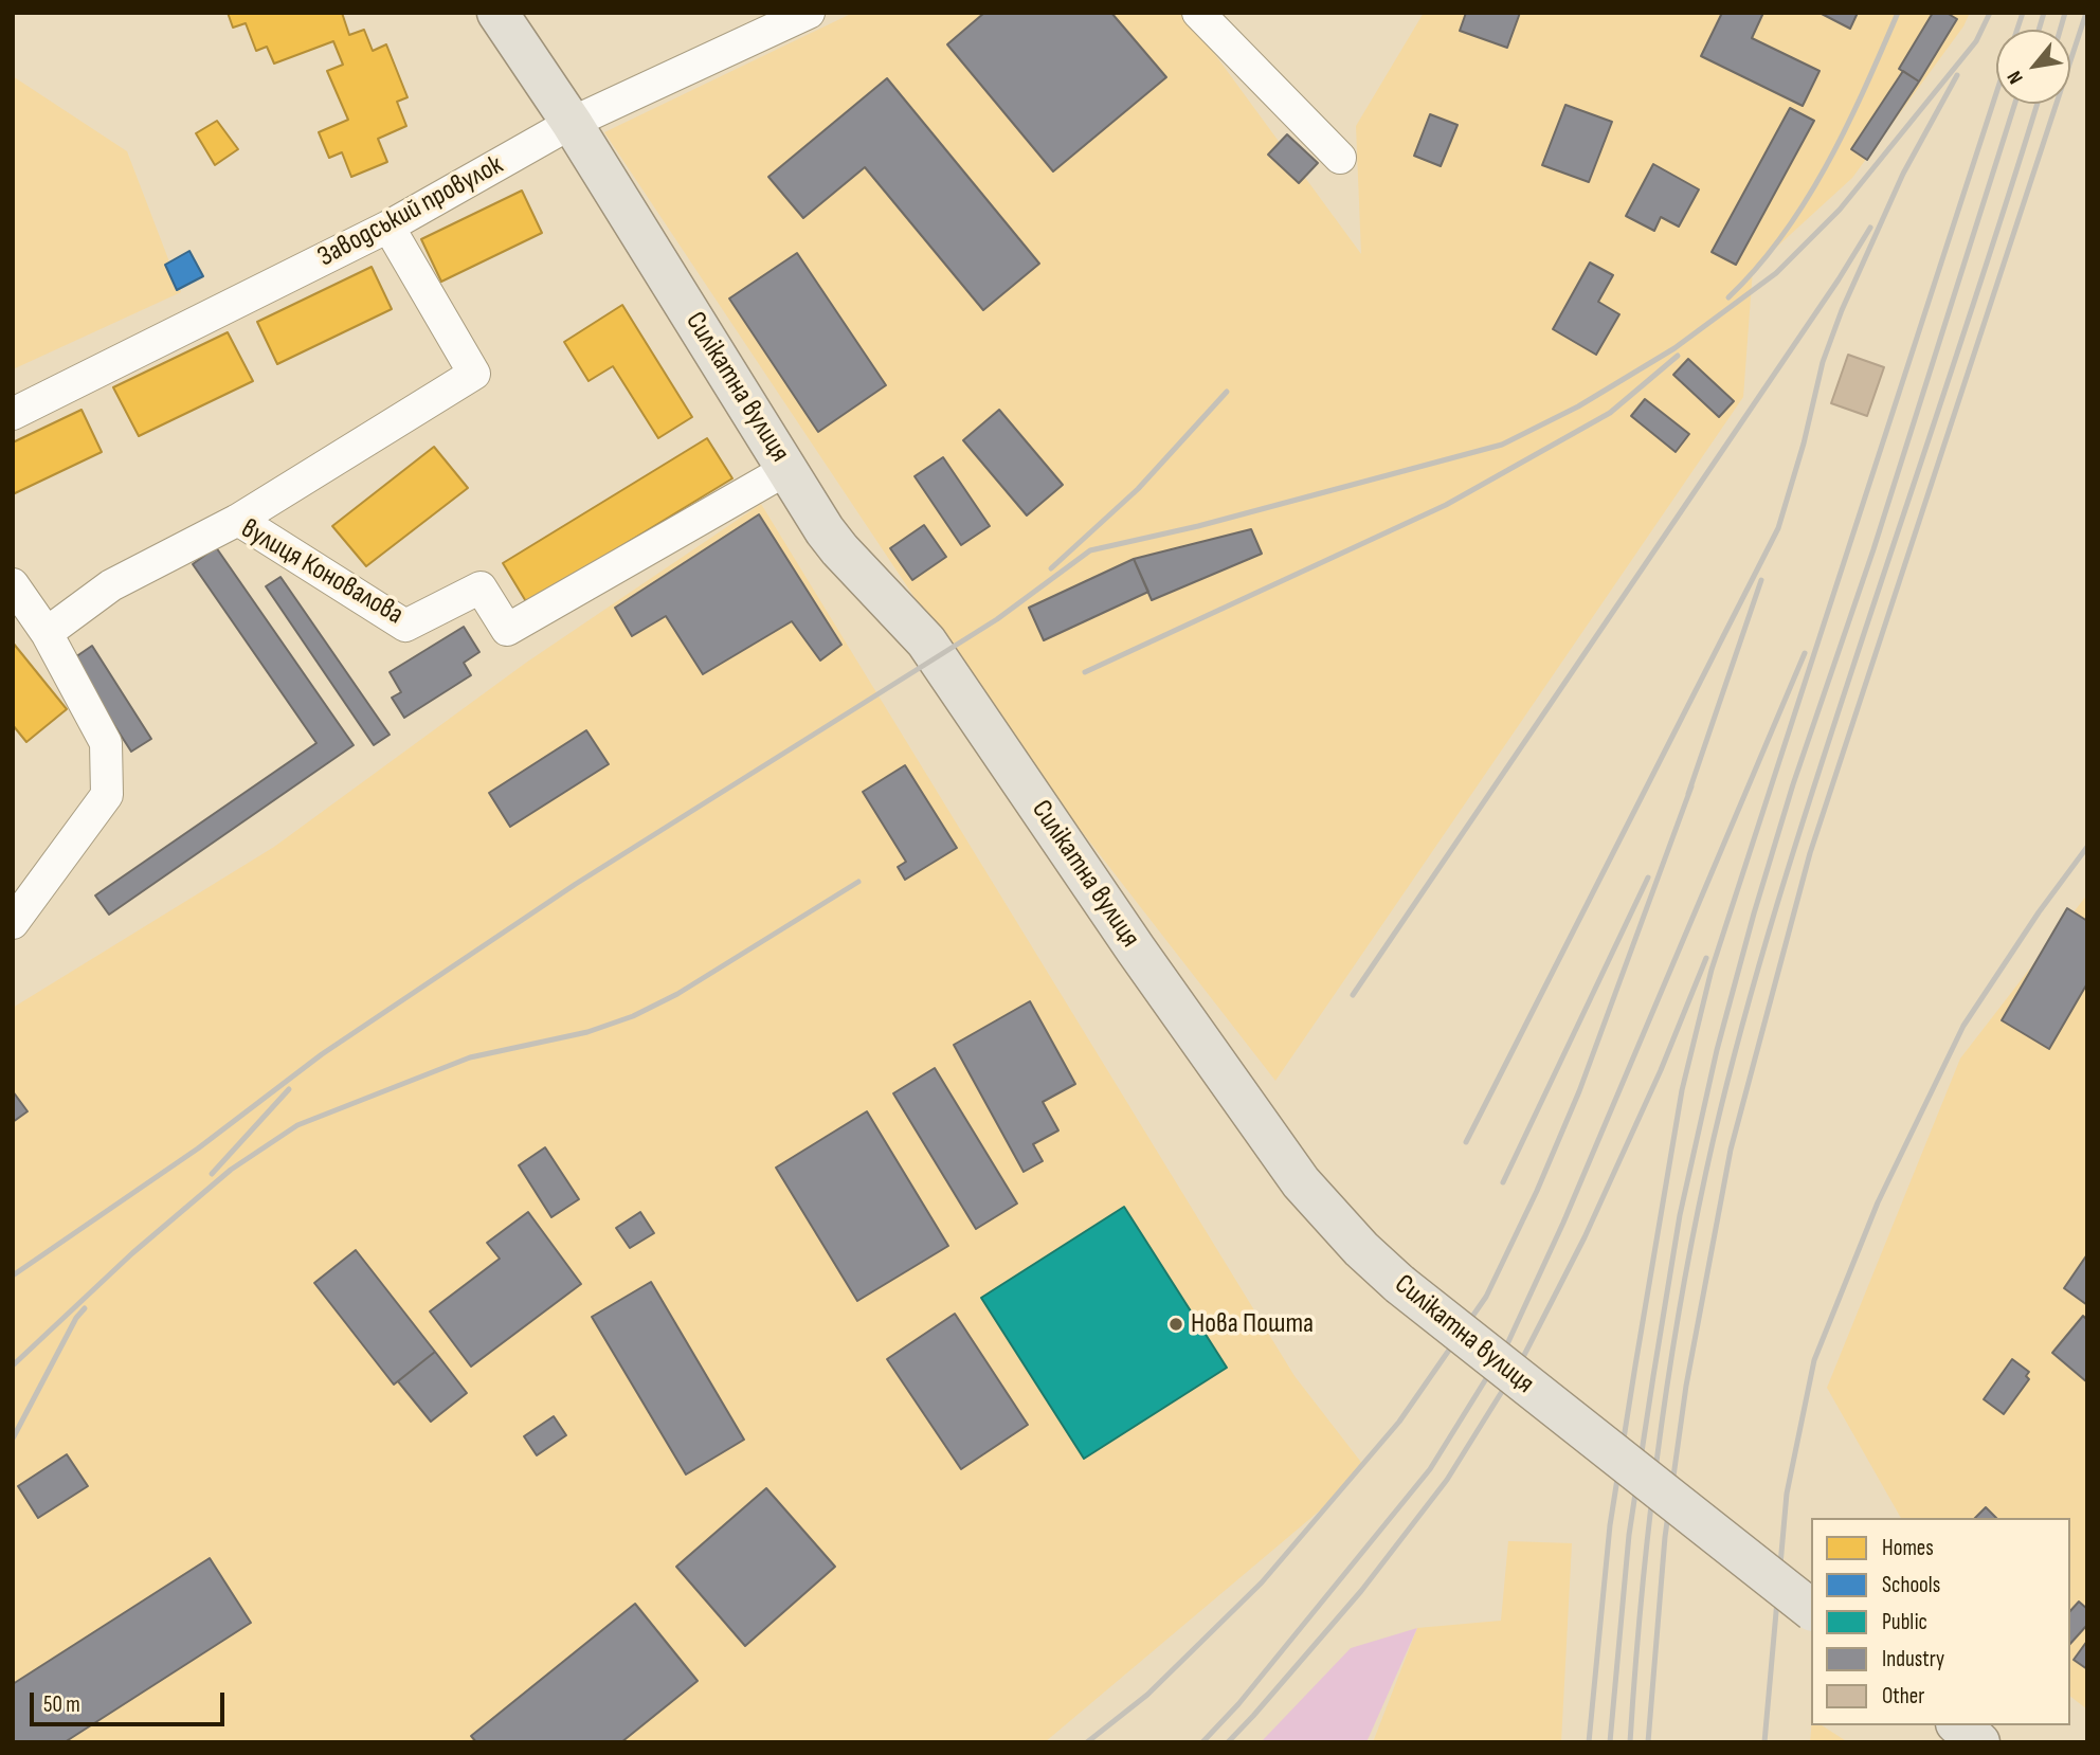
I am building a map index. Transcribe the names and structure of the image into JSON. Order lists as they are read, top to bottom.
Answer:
{
  "streets": {
    "main road": ["Силікатна вулиця"],
    "street": ["Заводський провулок", "вулиця Коновалова"]
  },
  "crossings": [
    ["Заводський провулок", "Силікатна вулиця"],
    ["Силікатна вулиця", "вулиця Коновалова"]
  ],
  "places": ["Нова Пошта"],
  "legend": [
    "Homes",
    "Schools",
    "Public",
    "Industry",
    "Other"
  ],
  "scale_bar": "50 m",
  "north": "bottom left"
}
